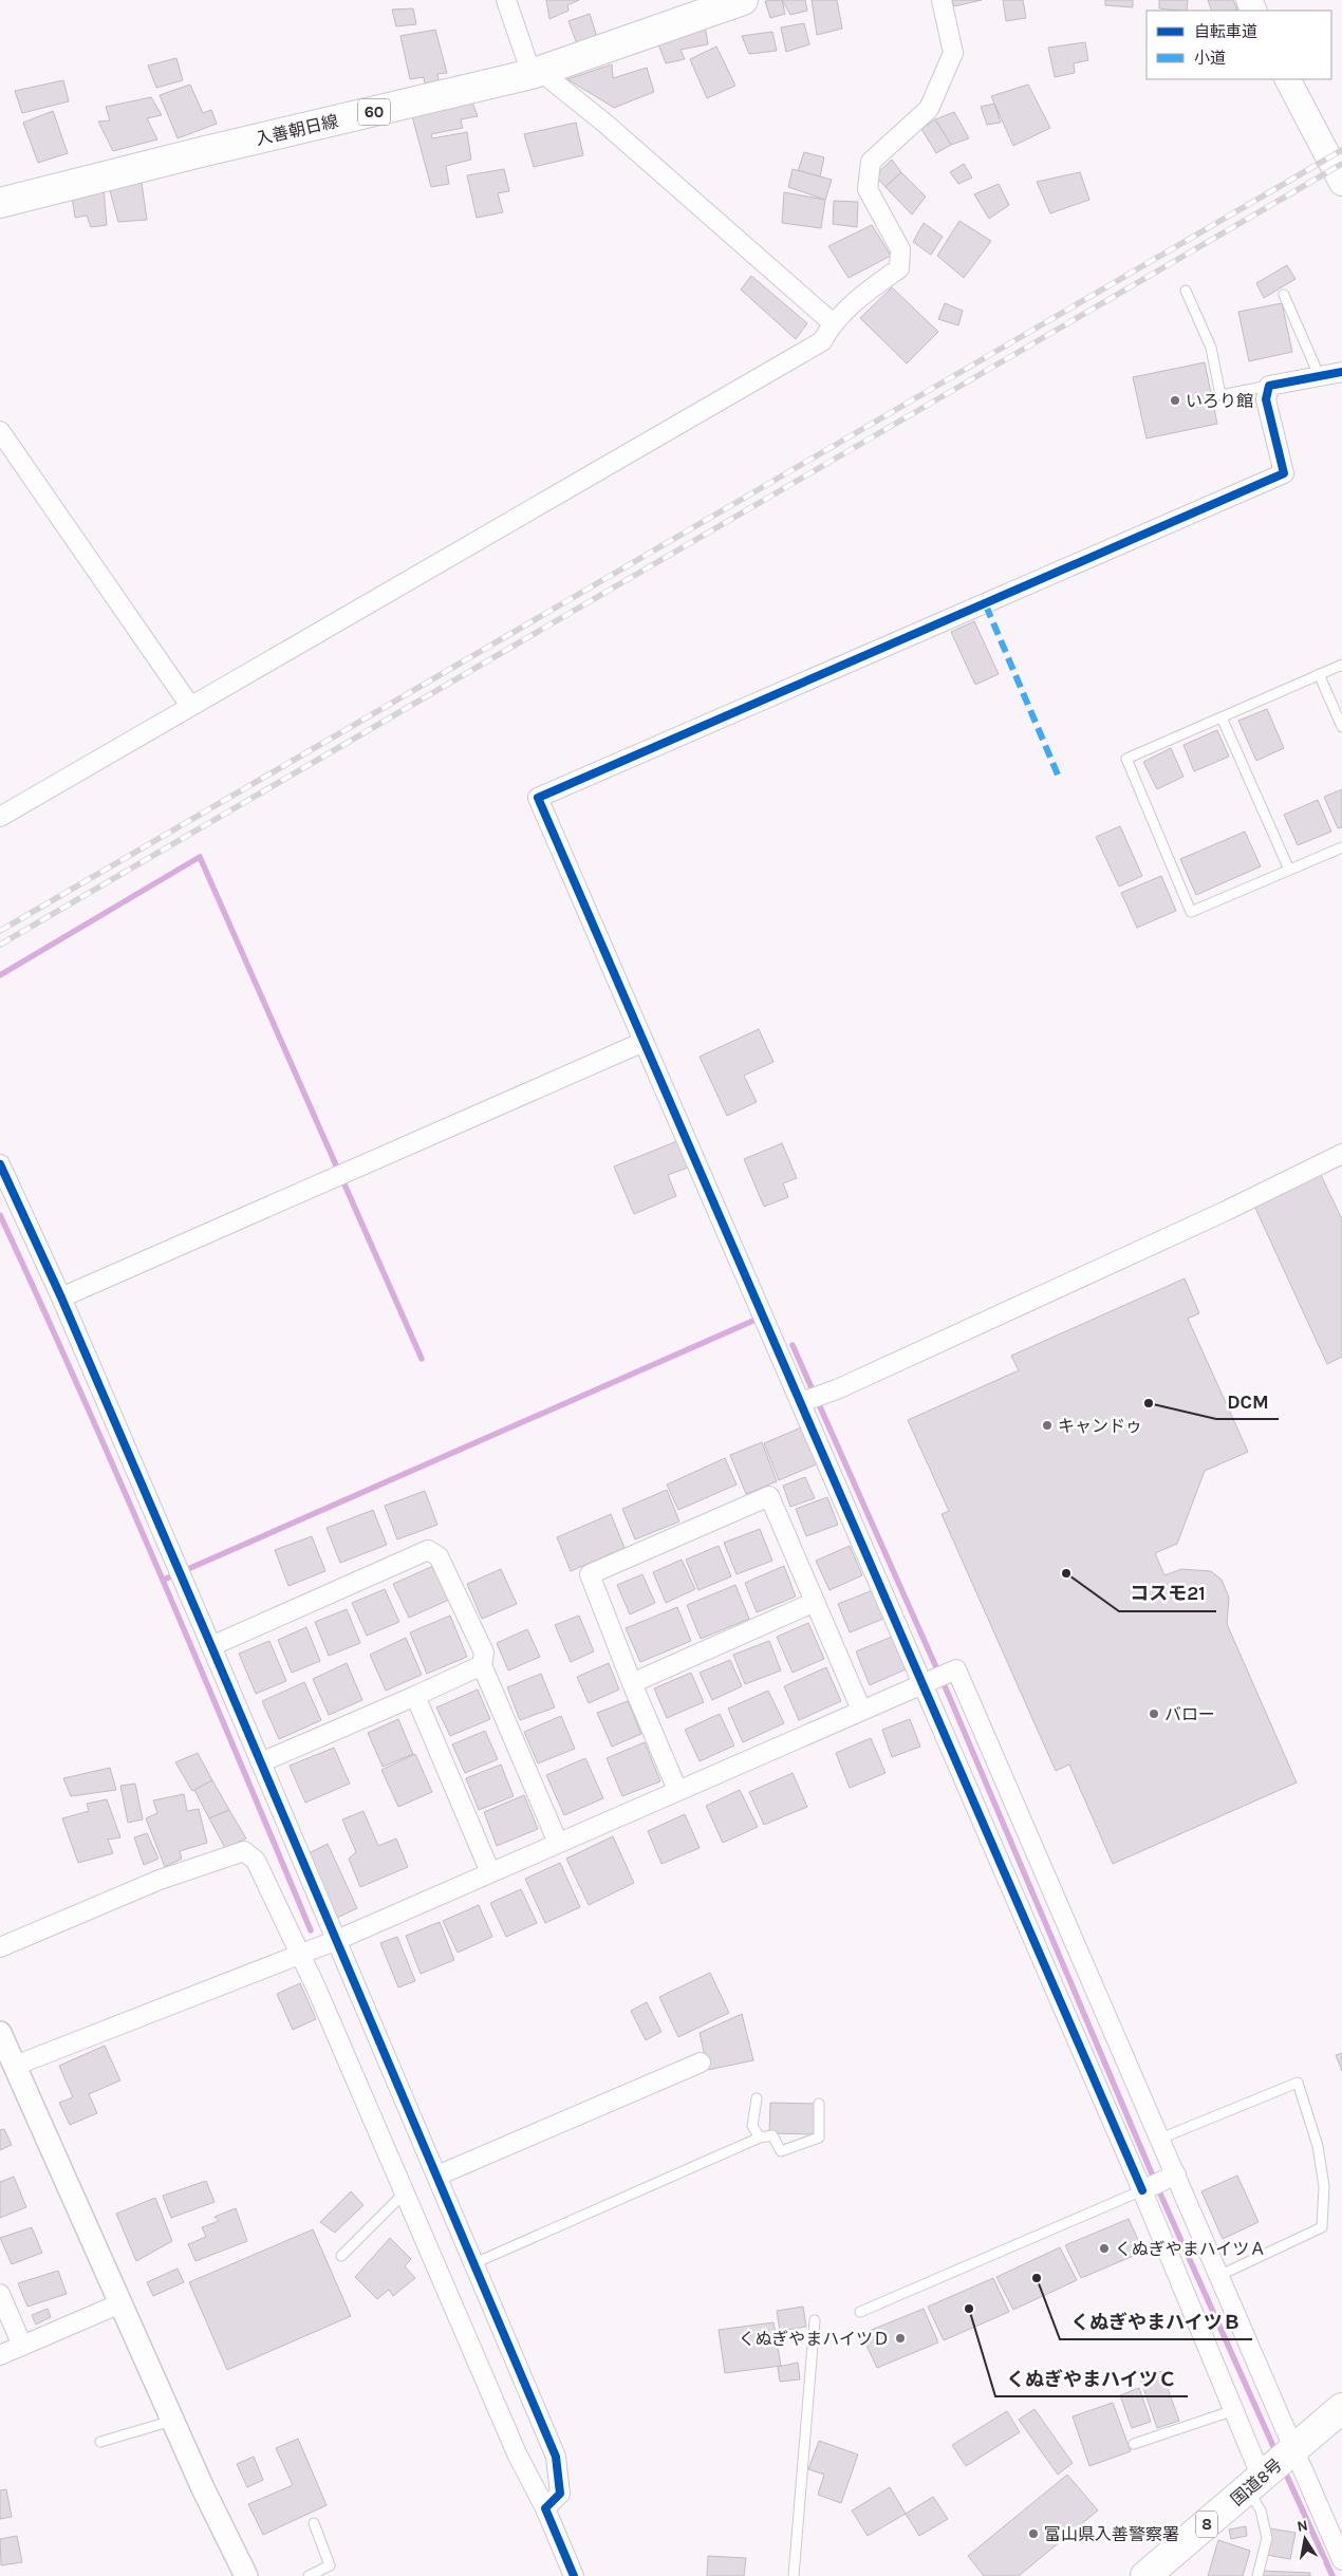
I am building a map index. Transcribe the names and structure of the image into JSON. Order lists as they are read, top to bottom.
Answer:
{
  "streets": {
    "main road": [
      "60",
      "入善朝日線",
      "国道8号",
      "8"
    ]
  },
  "places": [
    "いろり館",
    "DCM",
    "キャンドゥ",
    "コスモ21",
    "バロー",
    "くぬぎやまハイツＡ",
    "くぬぎやまハイツＢ",
    "くぬぎやまハイツＣ",
    "くぬぎやまハイツＤ",
    "富山県入善警察署"
  ],
  "legend": ["自転車道", "小道"],
  "north": "top"
}
